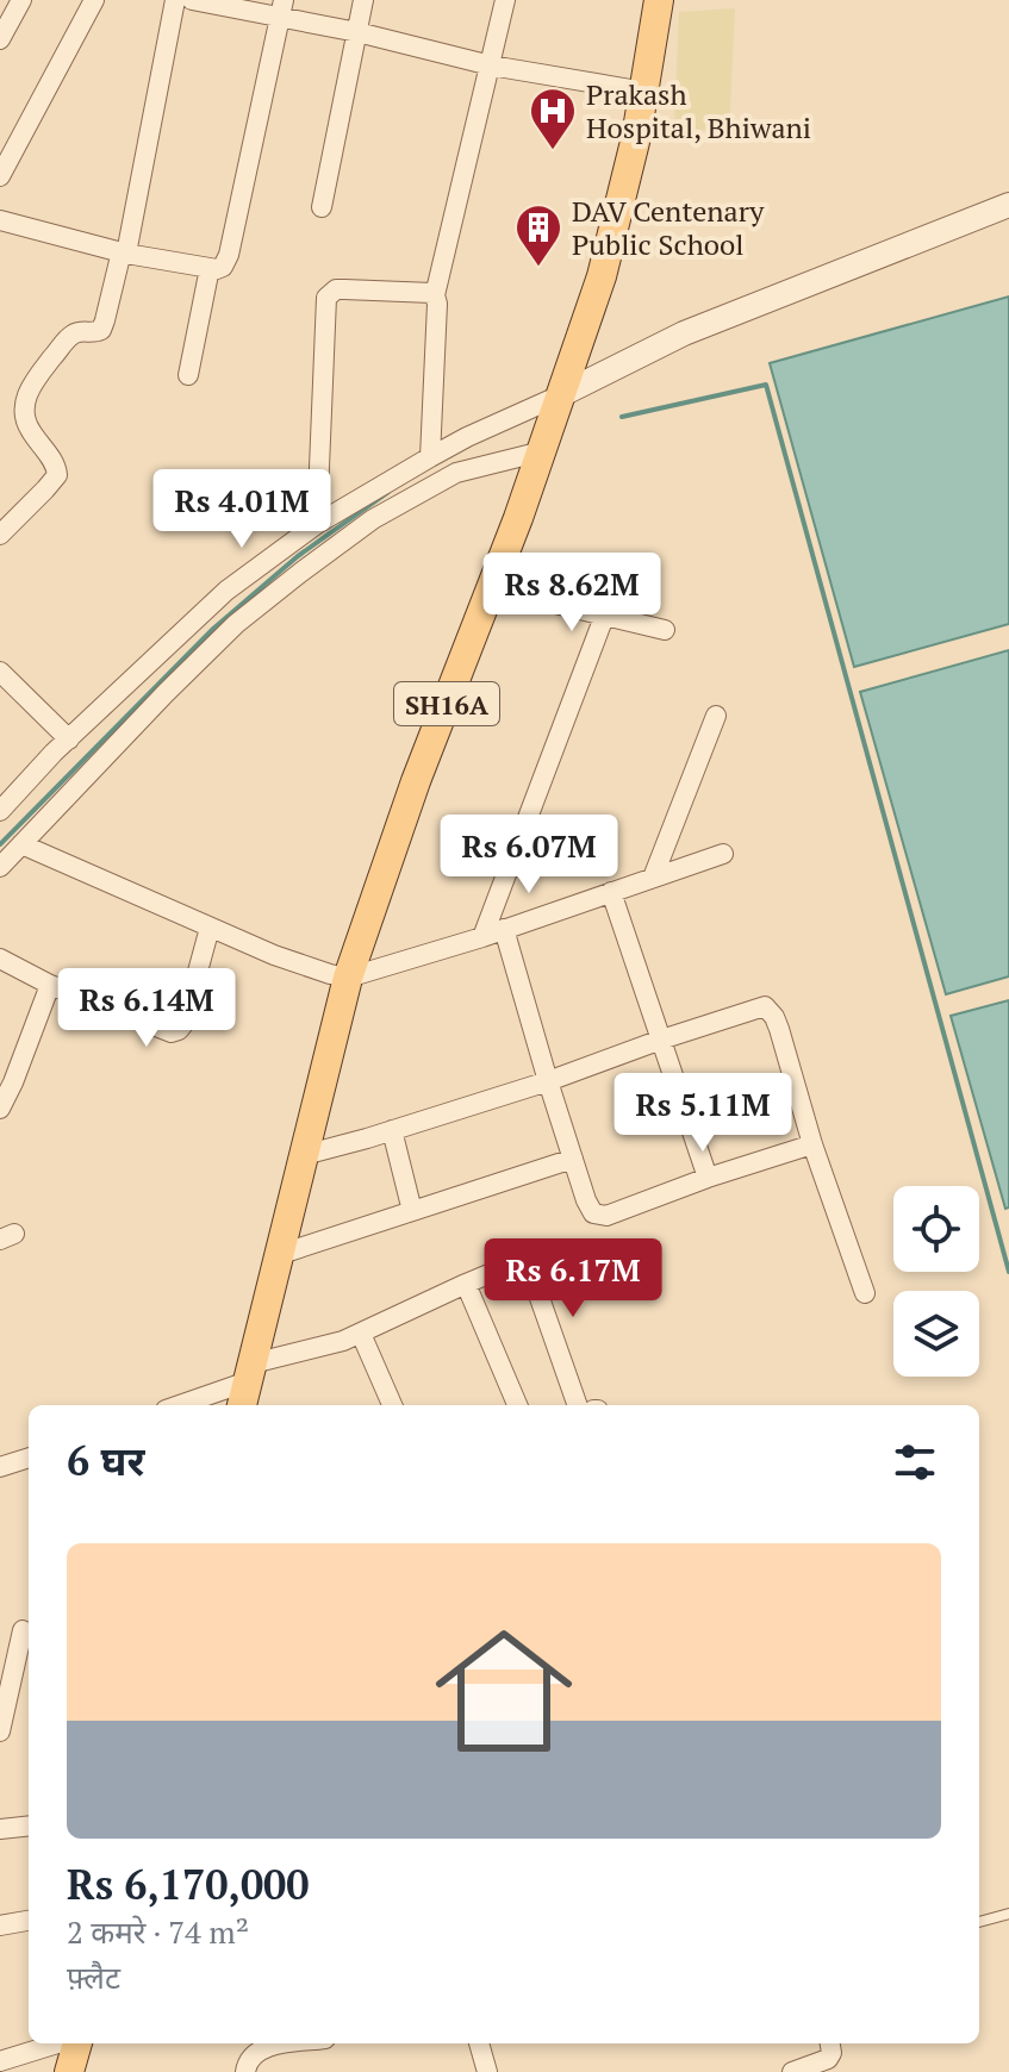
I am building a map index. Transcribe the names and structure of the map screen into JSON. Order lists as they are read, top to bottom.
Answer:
{
  "streets": {
    "main road": ["SH16A"]
  },
  "places": {
    "hospital": ["Prakash Hospital, Bhiwani"],
    "building": ["DAV Centenary Public School"]
  },
  "page": {
    "price": [
      "Rs 4.01M",
      "Rs 8.62M",
      "Rs 6.07M",
      "Rs 6.14M",
      "Rs 5.11M",
      "Rs 6.17M"
    ],
    "heading": "6 घर",
    "list": [
      {
        "name": "Rs 6,170,000",
        "note": "2 कमरे · 74 m² · फ़्लैट"
      }
    ]
  }
}
